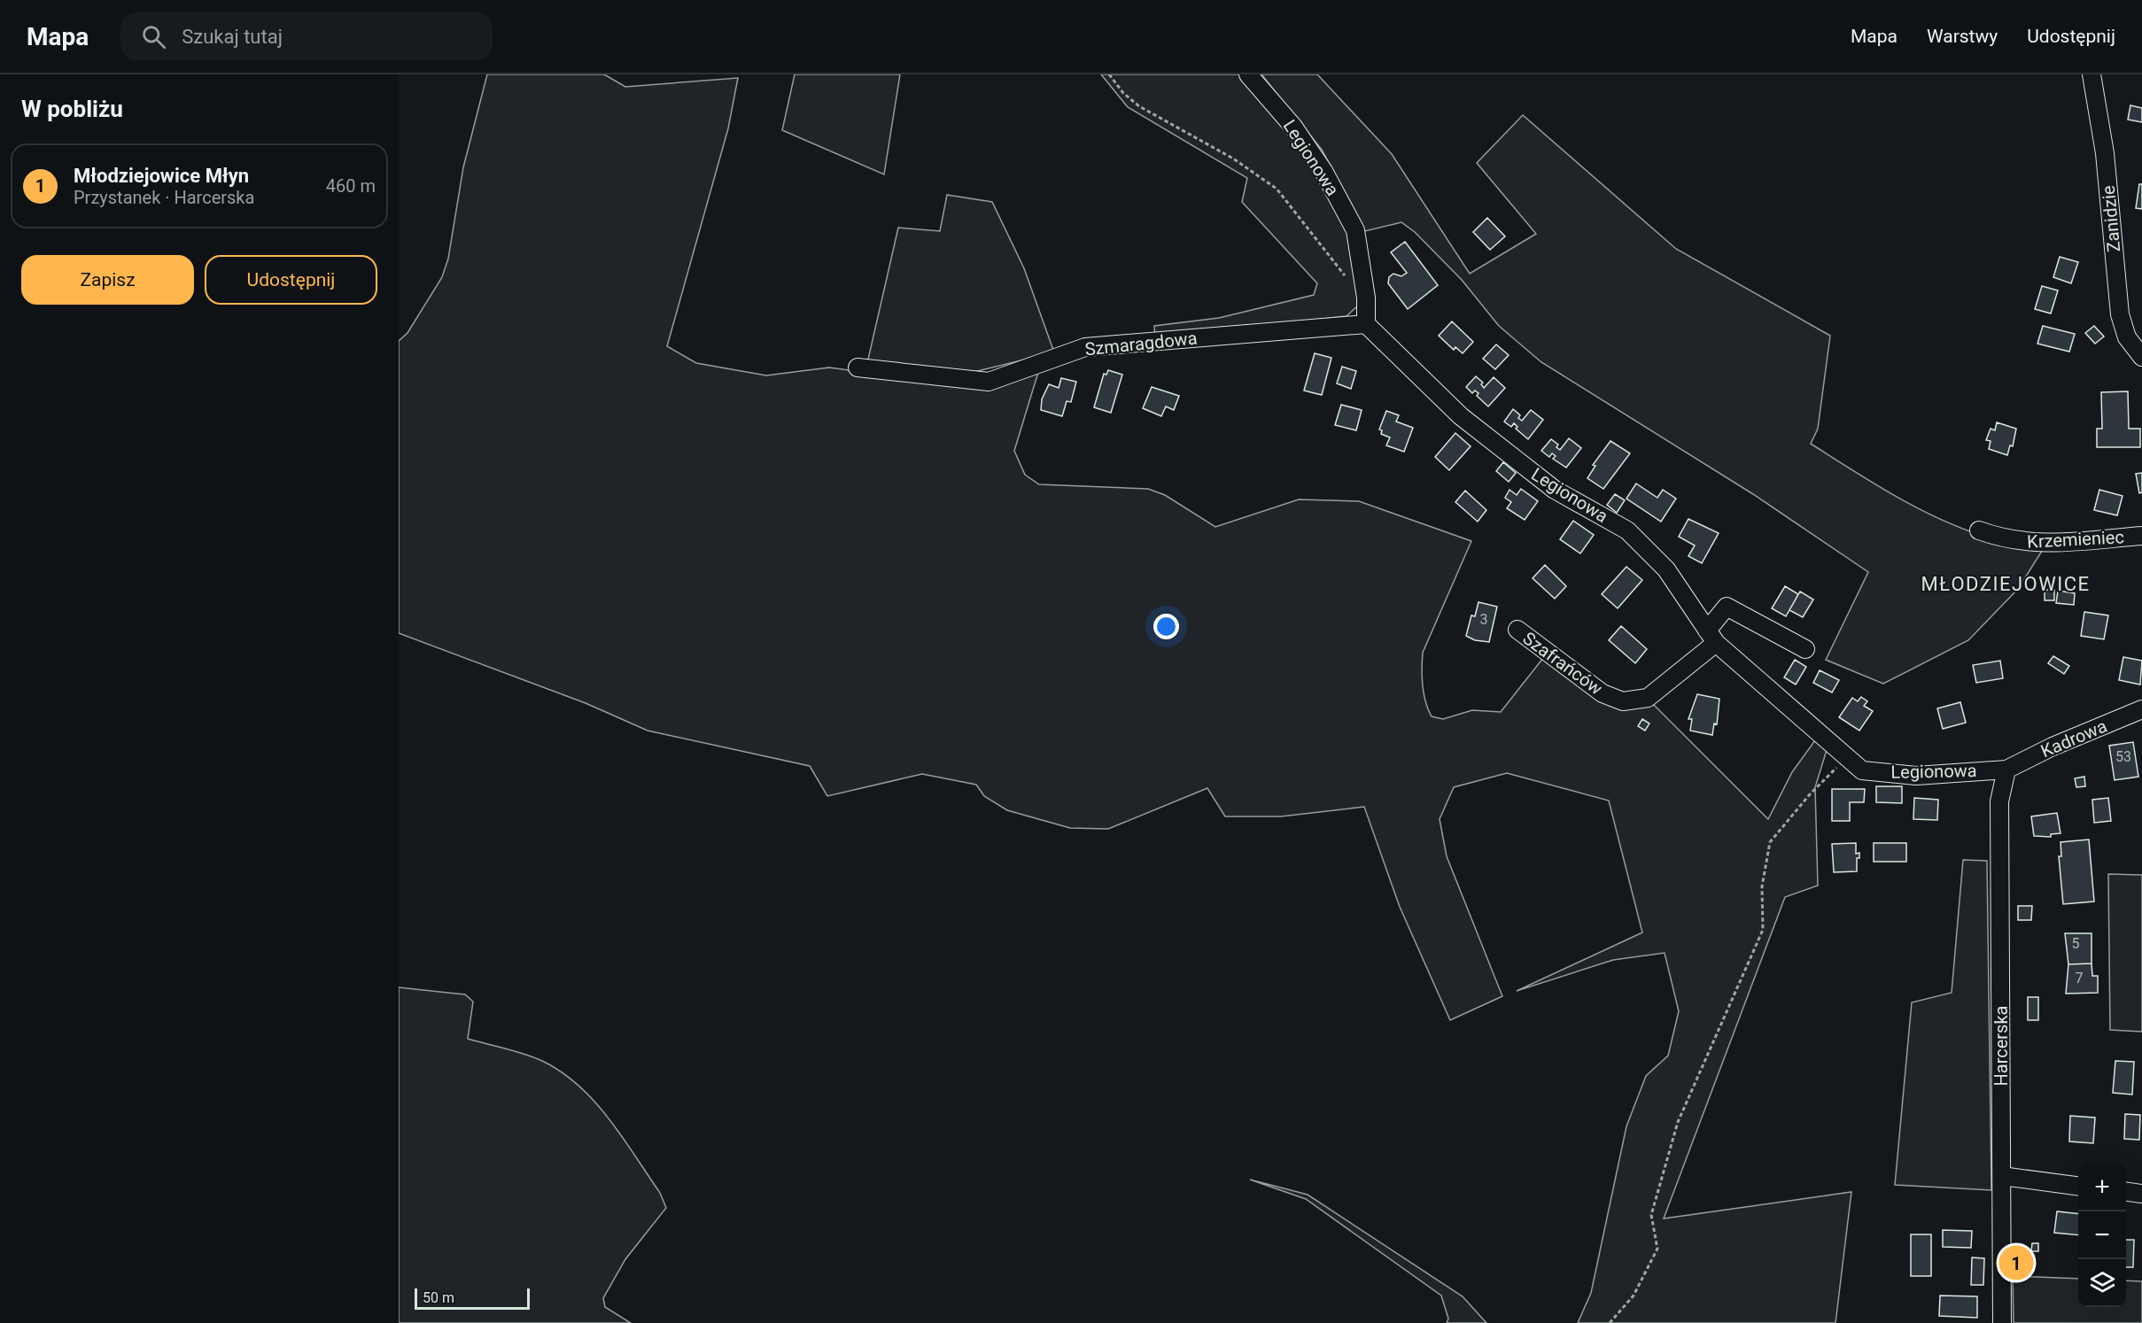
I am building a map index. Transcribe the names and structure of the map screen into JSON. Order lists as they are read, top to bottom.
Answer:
{
  "streets": {
    "street": [
      "Legionowa",
      "Zanidzie",
      "Szmaragdowa",
      "Krzemieniec",
      "Szafrańców",
      "Kadrowa",
      "Harcerska"
    ]
  },
  "crossings": [
    ["Legionowa", "Szmaragdowa"],
    ["Legionowa", "Szafrańców"],
    ["Legionowa", "Kadrowa"],
    ["Legionowa", "Harcerska"],
    ["Kadrowa", "Harcerska"]
  ],
  "districts": ["MŁODZIEJOWICE"],
  "house_numbers": [
    "3",
    "53",
    "5",
    "7"
  ],
  "scale_bar": "50 m",
  "page": {
    "header": "Mapa",
    "search": "Szukaj tutaj",
    "nav": ["Mapa", "Warstwy", "Udostępnij"],
    "heading": "W pobliżu",
    "list": [
      {
        "mark": "1",
        "name": "Młodziejowice Młyn",
        "note": "Przystanek · Harcerska",
        "value": "460 m"
      }
    ],
    "buttons": ["Zapisz", "Udostępnij"],
    "map_buttons": ["+", "−"],
    "pins": "1",
    "scale": "50 m"
  }
}
